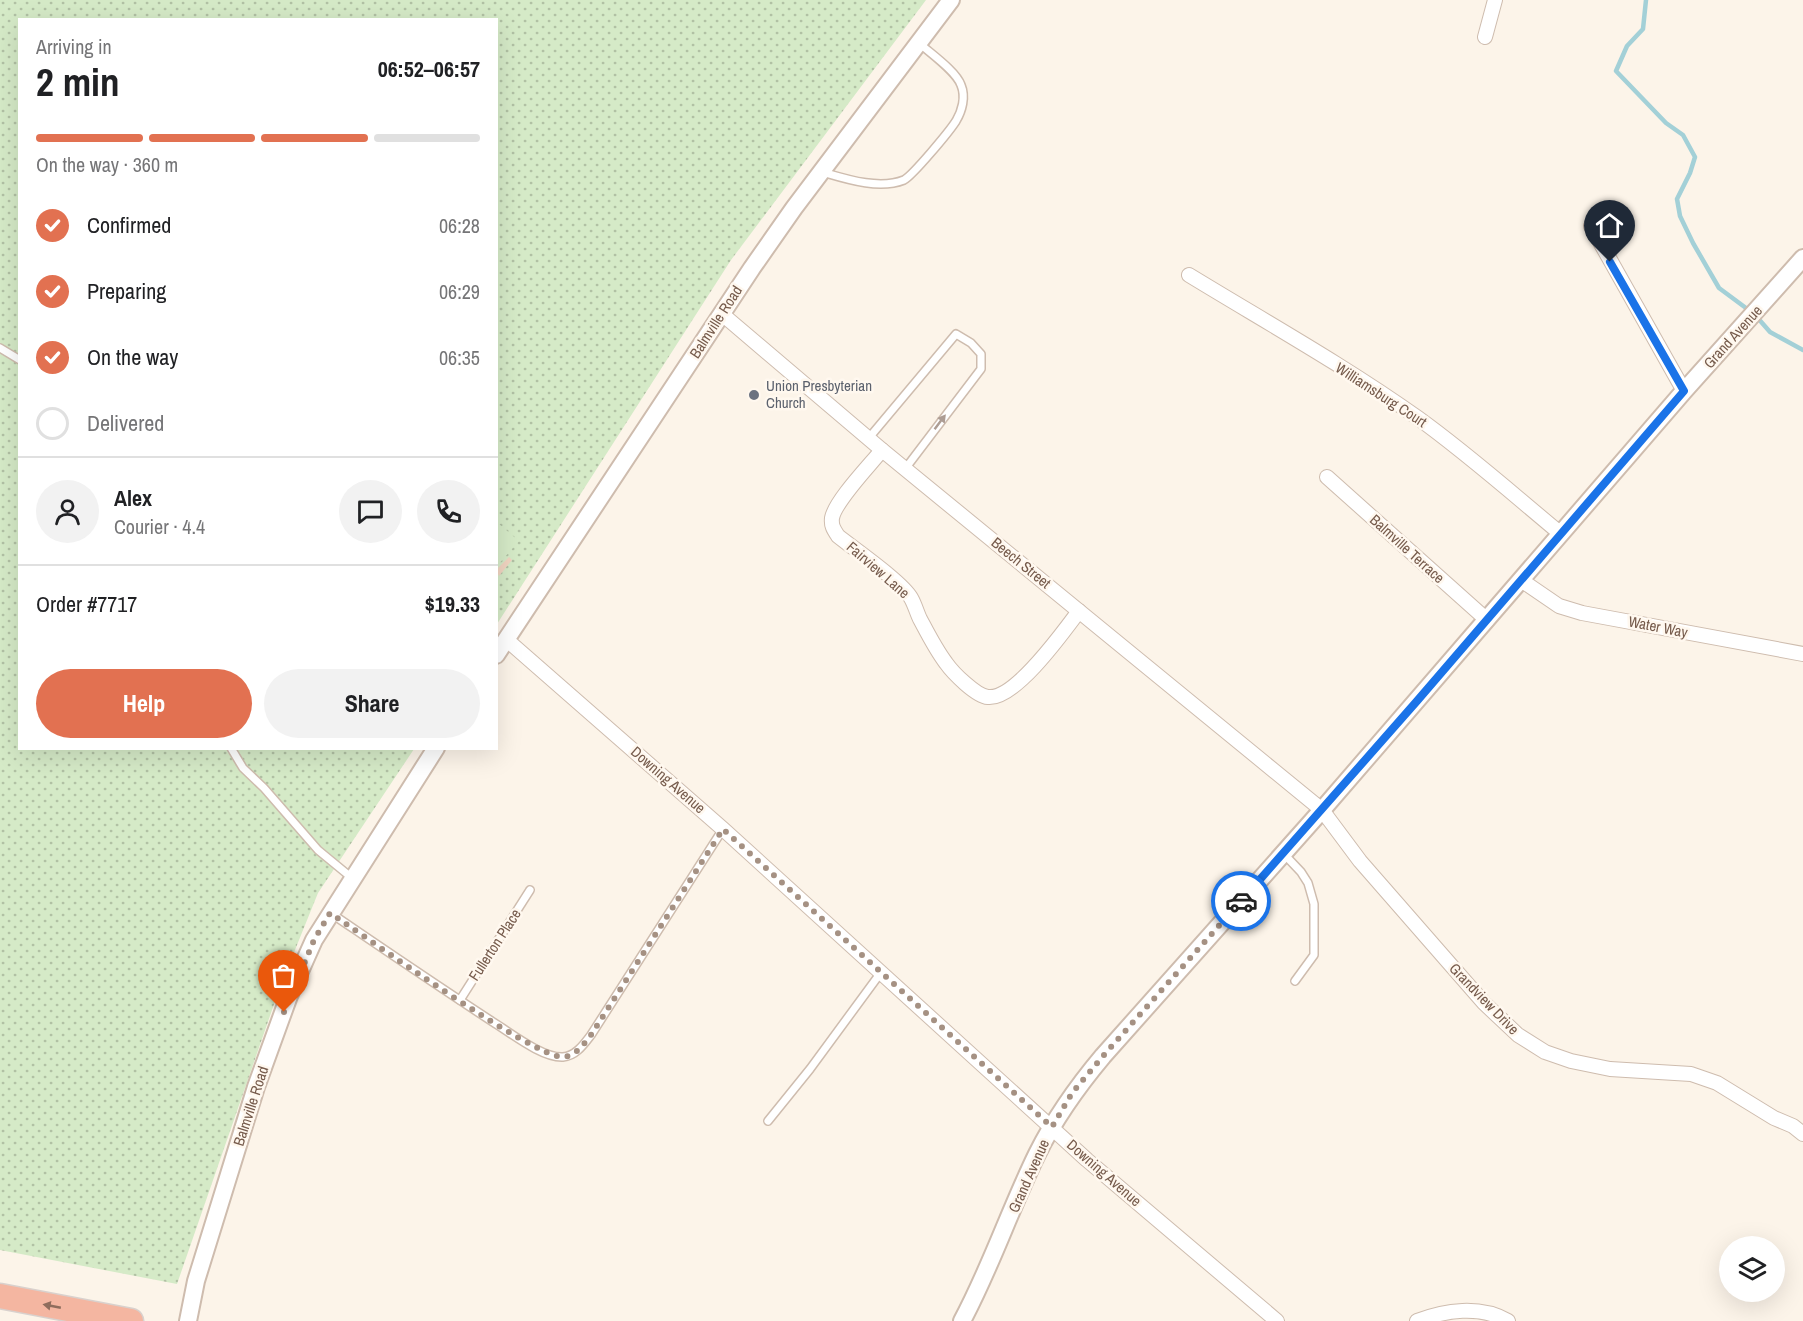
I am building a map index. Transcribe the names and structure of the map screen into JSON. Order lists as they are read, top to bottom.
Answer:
{
  "streets": {
    "street": [
      "Balmville Road",
      "Grand Avenue",
      "Williamsburg Court",
      "Balmville Terrace",
      "Beech Street",
      "Fairview Lane",
      "Water Way",
      "Downing Avenue",
      "Grandview Drive"
    ],
    "lane": ["Fullerton Place"]
  },
  "crossings": [
    ["Balmville Road", "Beech Street"],
    ["Balmville Road", "Downing Avenue"],
    ["Grand Avenue", "Williamsburg Court"],
    ["Grand Avenue", "Balmville Terrace"],
    ["Grand Avenue", "Beech Street"],
    ["Grand Avenue", "Water Way"],
    ["Grand Avenue", "Downing Avenue"],
    ["Grand Avenue", "Grandview Drive"],
    ["Beech Street", "Fairview Lane"],
    ["Beech Street", "Grandview Drive"]
  ],
  "places": ["Union Presbyterian Church"],
  "page": {
    "heading": ["2 min", "Arriving in", "06:52–06:57"],
    "panel": [
      "Alex",
      "Courier · 4.4",
      "Order #7717",
      "$19.33"
    ],
    "bar": "On the way · 360 m",
    "list": [
      ["Confirmed", "06:28"],
      ["Preparing", "06:29"],
      ["On the way", "06:35"],
      "Delivered"
    ],
    "buttons": ["Help", "Share"]
  }
}
